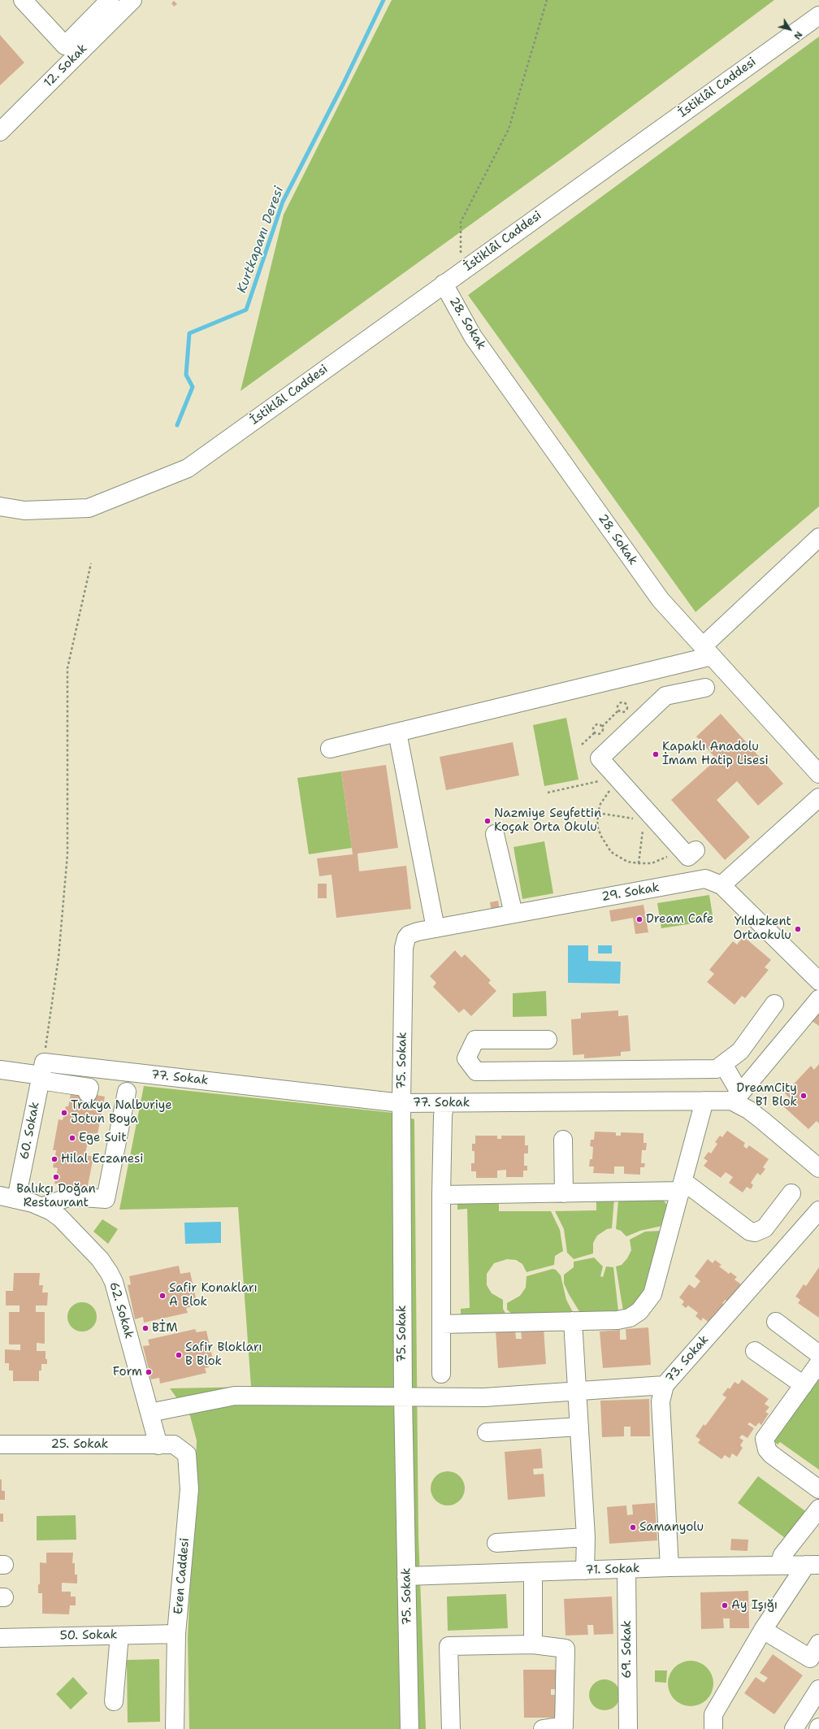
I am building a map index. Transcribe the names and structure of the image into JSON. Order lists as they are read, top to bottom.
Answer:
{
  "streets": {
    "street": [
      "12. Sokak",
      "İstiklâl Caddesi",
      "28. Sokak",
      "29. Sokak",
      "75. Sokak",
      "77. Sokak",
      "60. Sokak",
      "62. Sokak",
      "73. Sokak",
      "25. Sokak",
      "71. Sokak",
      "Eren Caddesi",
      "50. Sokak",
      "69. Sokak"
    ]
  },
  "crossings": [
    ["İstiklâl Caddesi", "28. Sokak"],
    ["29. Sokak", "75. Sokak"],
    ["75. Sokak", "77. Sokak"],
    ["75. Sokak", "71. Sokak"],
    ["77. Sokak", "60. Sokak"],
    ["60. Sokak", "62. Sokak"],
    ["62. Sokak", "25. Sokak"],
    ["62. Sokak", "Eren Caddesi"],
    ["73. Sokak", "71. Sokak"],
    ["25. Sokak", "Eren Caddesi"],
    ["71. Sokak", "69. Sokak"],
    ["Eren Caddesi", "50. Sokak"]
  ],
  "water": ["Kurtkapanı Deresi"],
  "places": [
    "Kapaklı Anadolu İmam Hatip Lisesi",
    "Nazmiye Seyfettin Koçak Orta Okulu",
    "Dream Cafe",
    "Yıldızkent Ortaokulu",
    "DreamCity B1 Blok",
    "Trakya Nalburiye Jotun Boya",
    "Ege Suit",
    "Hilal Eczanesi",
    "Balıkçı Doğan Restaurant",
    "Safir Konakları A Blok",
    "BİM",
    "Safir Blokları B Blok",
    "Form",
    "Samanyolu",
    "Ay Işığı"
  ],
  "north": "bottom right"
}
